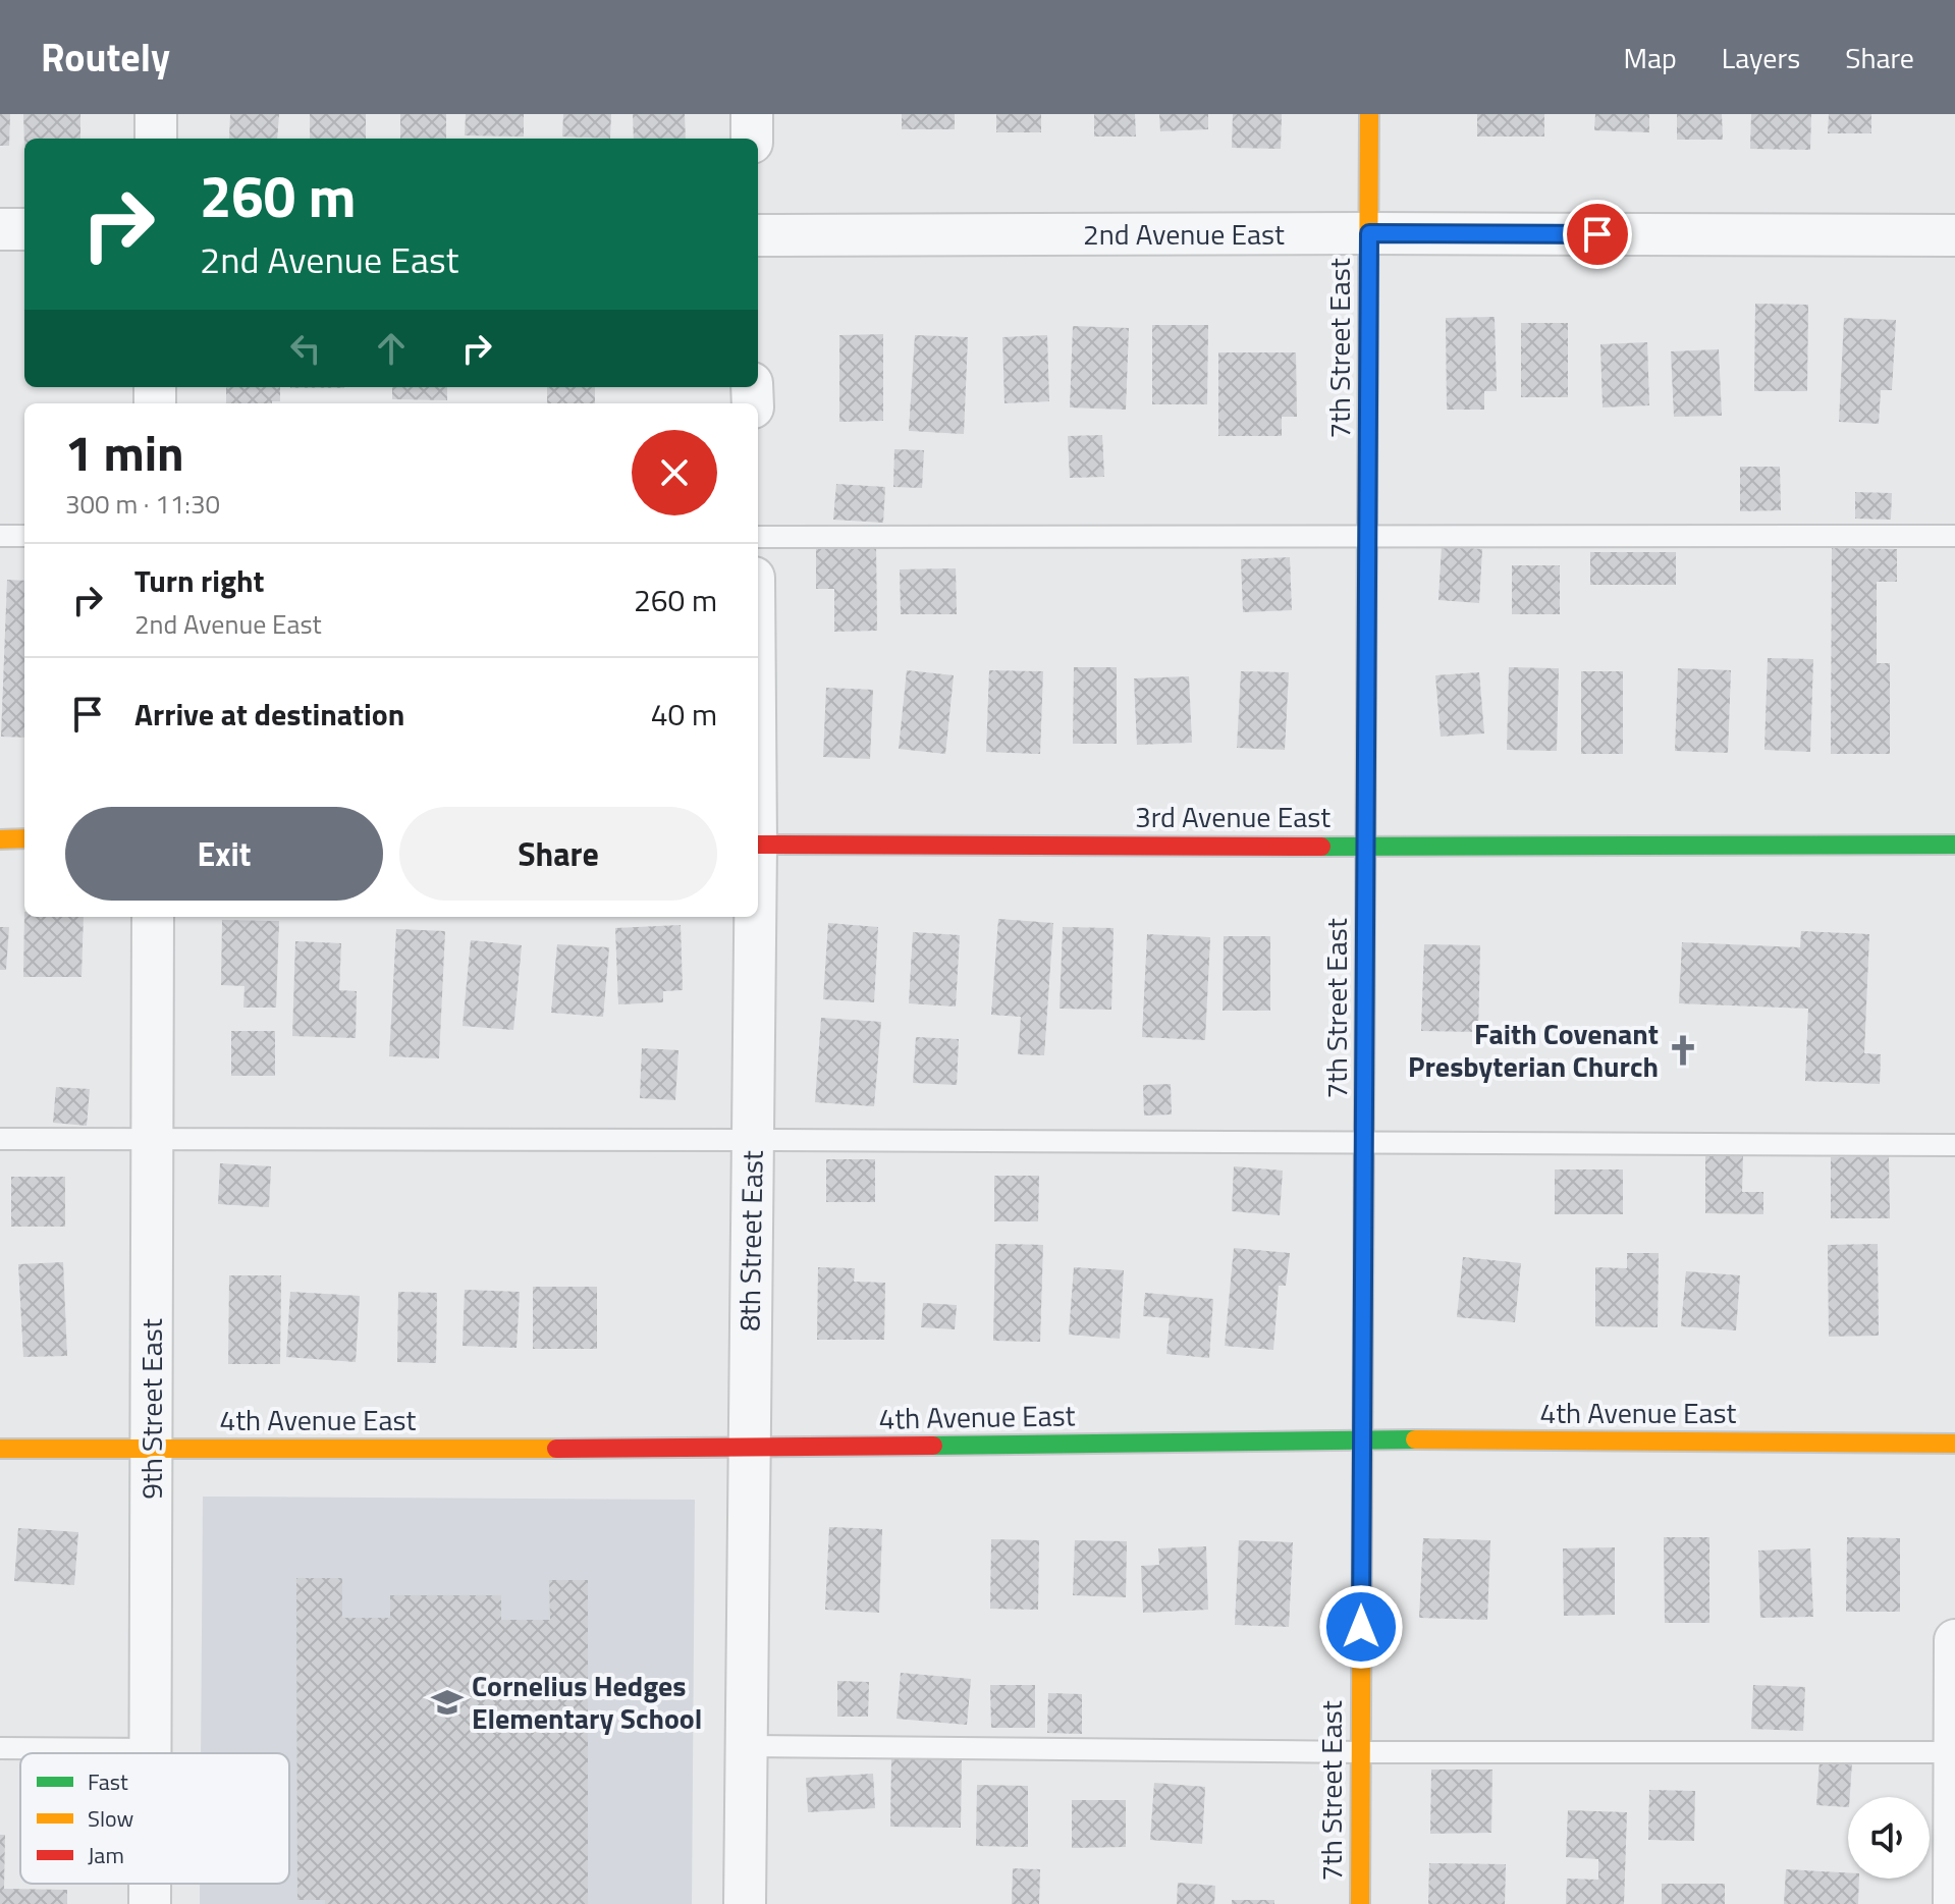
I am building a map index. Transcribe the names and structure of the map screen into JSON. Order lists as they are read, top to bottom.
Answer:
{
  "streets": {
    "street": [
      "2nd Avenue East",
      "7th Street East",
      "3rd Avenue East",
      "8th Street East",
      "9th Street East",
      "4th Avenue East"
    ]
  },
  "crossings": [
    ["2nd Avenue East", "7th Street East"],
    ["7th Street East", "3rd Avenue East"],
    ["7th Street East", "4th Avenue East"],
    ["8th Street East", "4th Avenue East"],
    ["9th Street East", "4th Avenue East"]
  ],
  "places": {
    "church": ["Faith Covenant Presbyterian Church"],
    "school or university": ["Cornelius Hedges Elementary School"]
  },
  "legend": ["Fast", "Slow", "Jam"],
  "page": {
    "header": "Routely",
    "nav": ["Map", "Layers", "Share"],
    "turn": ["260 m", "2nd Avenue East"],
    "heading": ["1 min", "300 m · 11:30"],
    "list": [
      {
        "name": "Turn right",
        "note": "2nd Avenue East",
        "value": "260 m"
      },
      {
        "name": "Arrive at destination",
        "value": "40 m"
      }
    ],
    "buttons": ["Exit", "Share"]
  }
}
